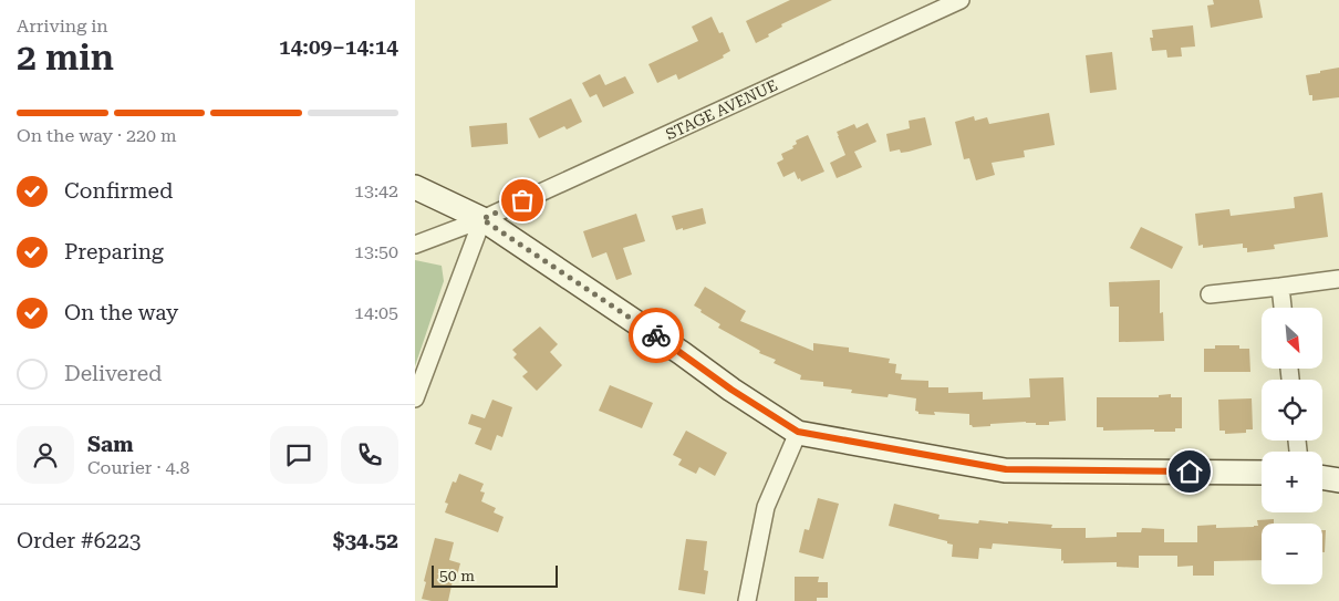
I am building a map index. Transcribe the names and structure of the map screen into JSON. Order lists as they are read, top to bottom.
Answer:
{
  "streets": {
    "street": ["STAGE AVENUE"]
  },
  "scale_bar": "50 m",
  "north": "bottom right",
  "page": {
    "heading": ["2 min", "Arriving in", "14:09–14:14"],
    "panel": [
      "Sam",
      "Courier · 4.8",
      "Order #6223",
      "$34.52"
    ],
    "bar": "On the way · 220 m",
    "list": [
      ["Confirmed", "13:42"],
      ["Preparing", "13:50"],
      ["On the way", "14:05"],
      "Delivered"
    ],
    "map_buttons": ["+", "−"],
    "scale": "50 m"
  }
}
